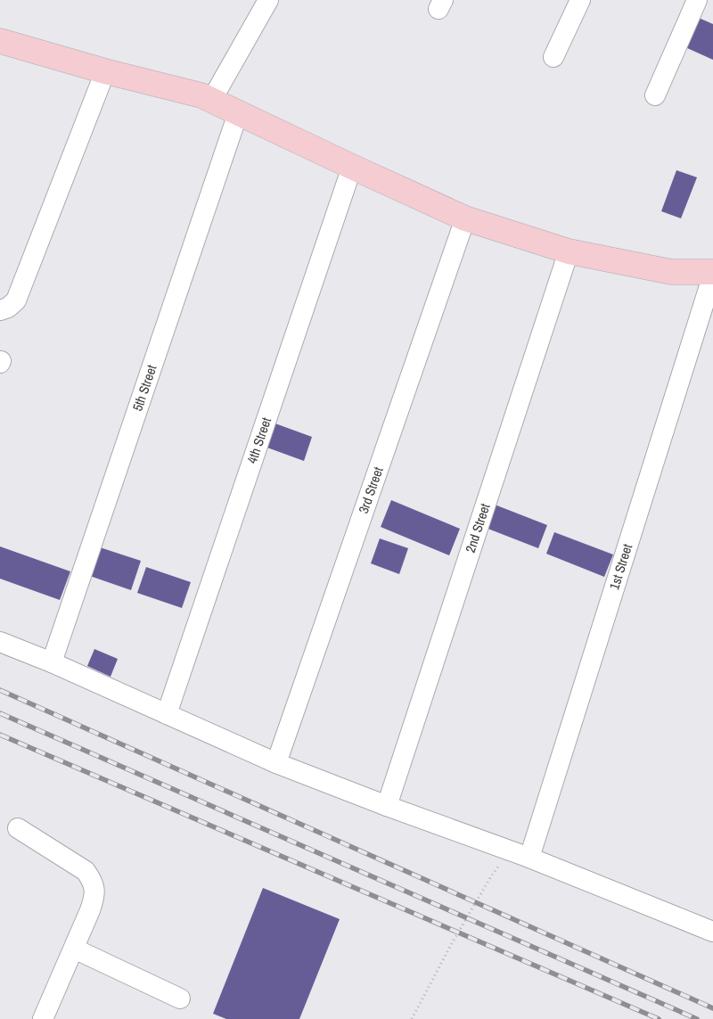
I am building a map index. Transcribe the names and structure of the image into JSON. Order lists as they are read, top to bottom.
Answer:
{
  "streets": {
    "street": [
      "5th Street",
      "4th Street",
      "3rd Street",
      "2nd Street",
      "1st Street"
    ]
  }
}
